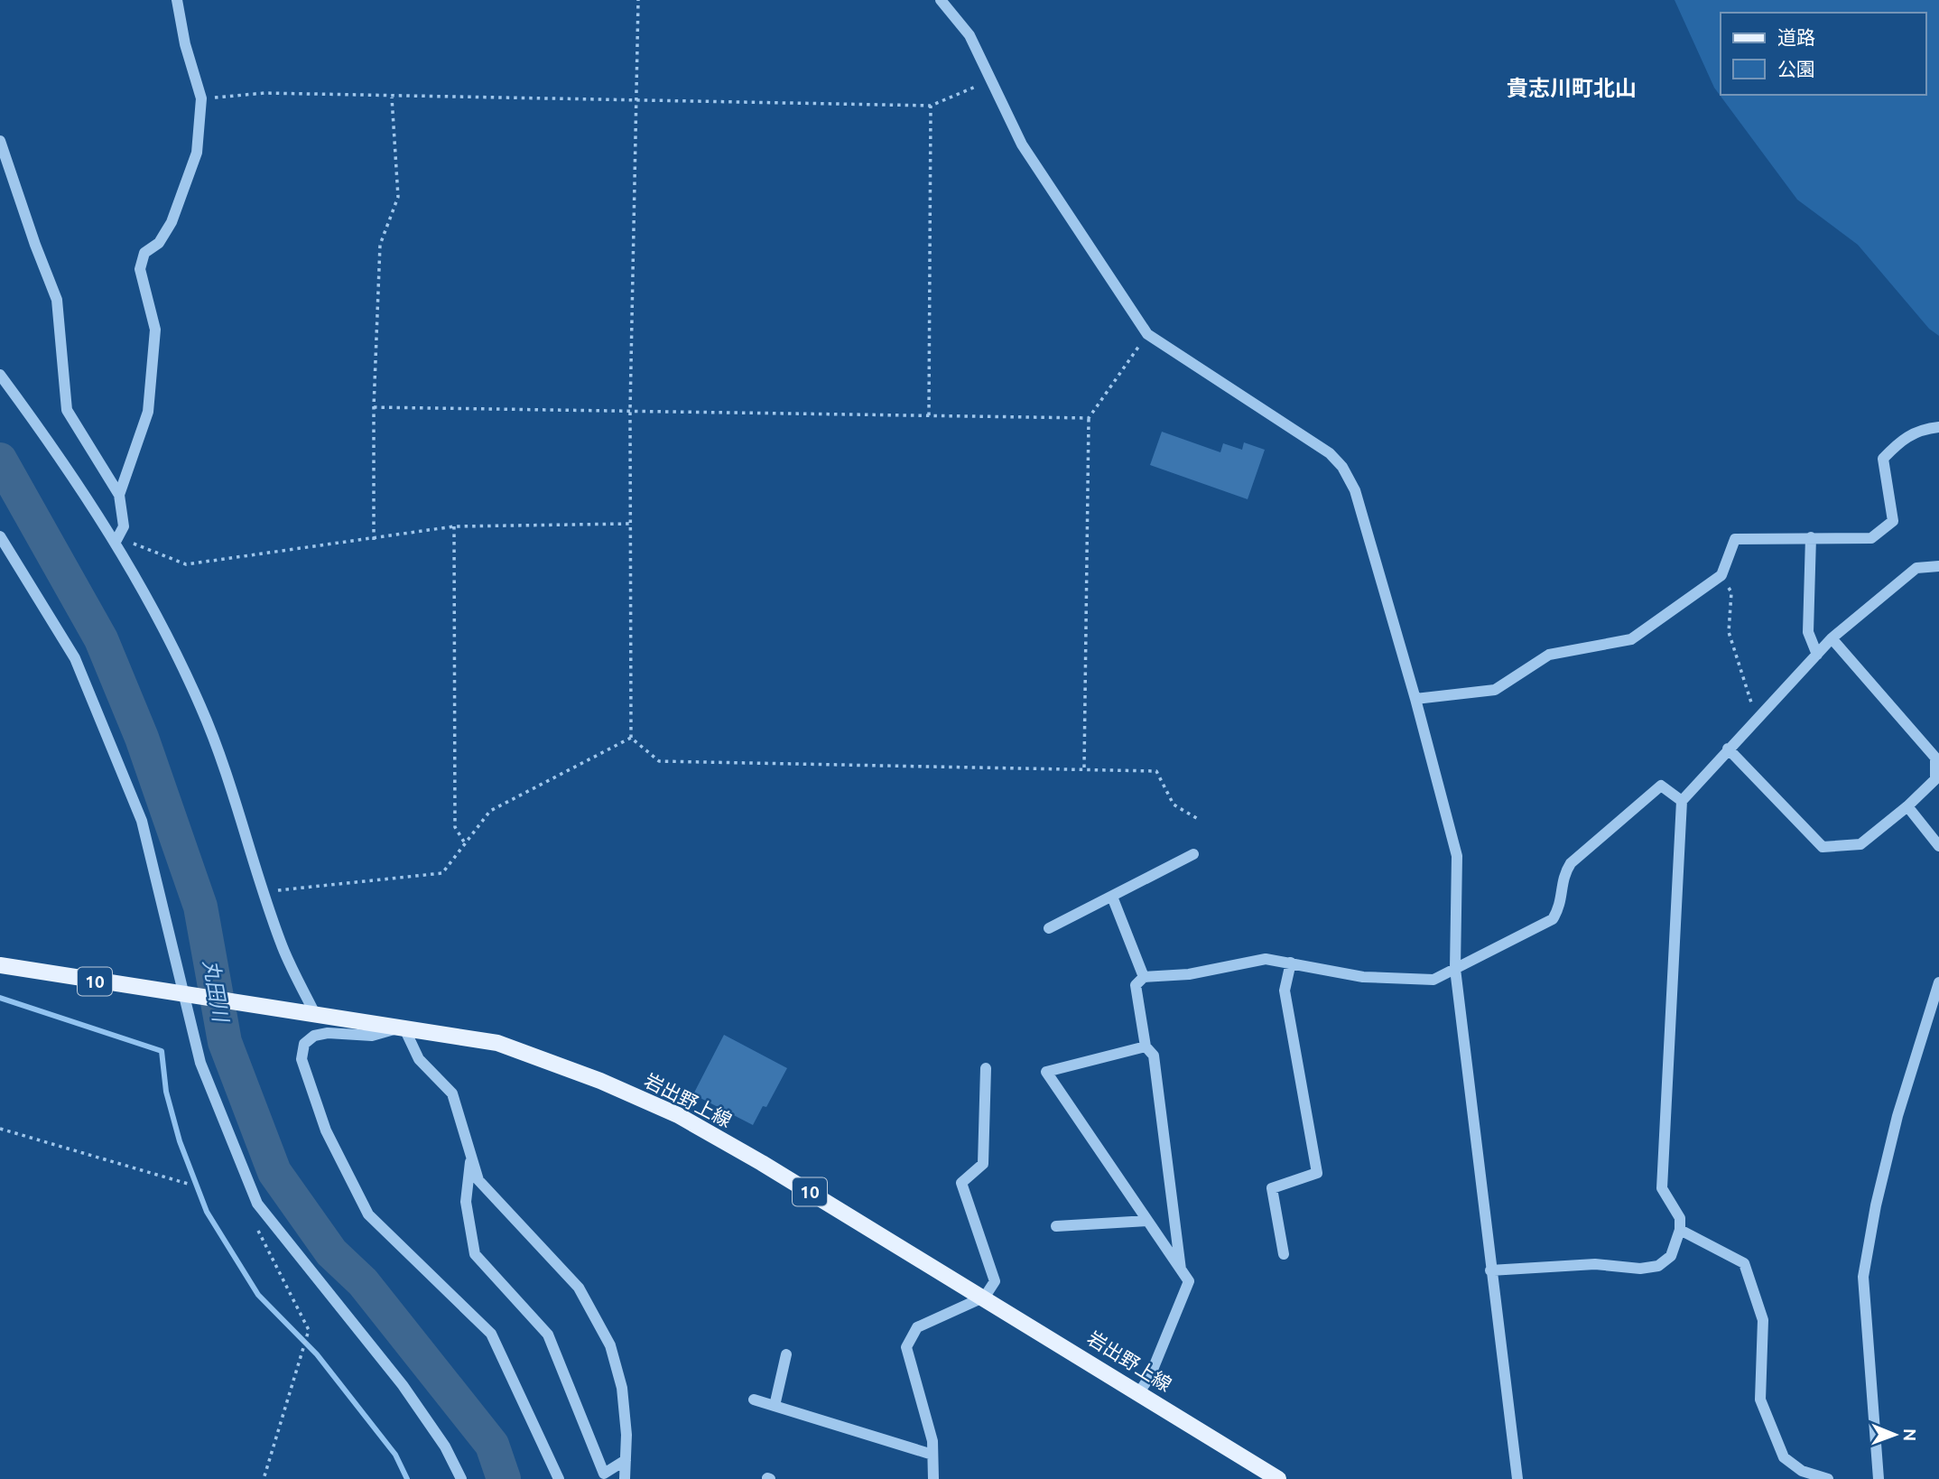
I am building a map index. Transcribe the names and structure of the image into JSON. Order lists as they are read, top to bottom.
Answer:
{
  "streets": {
    "main road": ["10", "岩出野上線"]
  },
  "districts": ["貴志川町北山"],
  "water": ["丸田川"],
  "legend": ["道路", "公園"],
  "north": "right"
}
